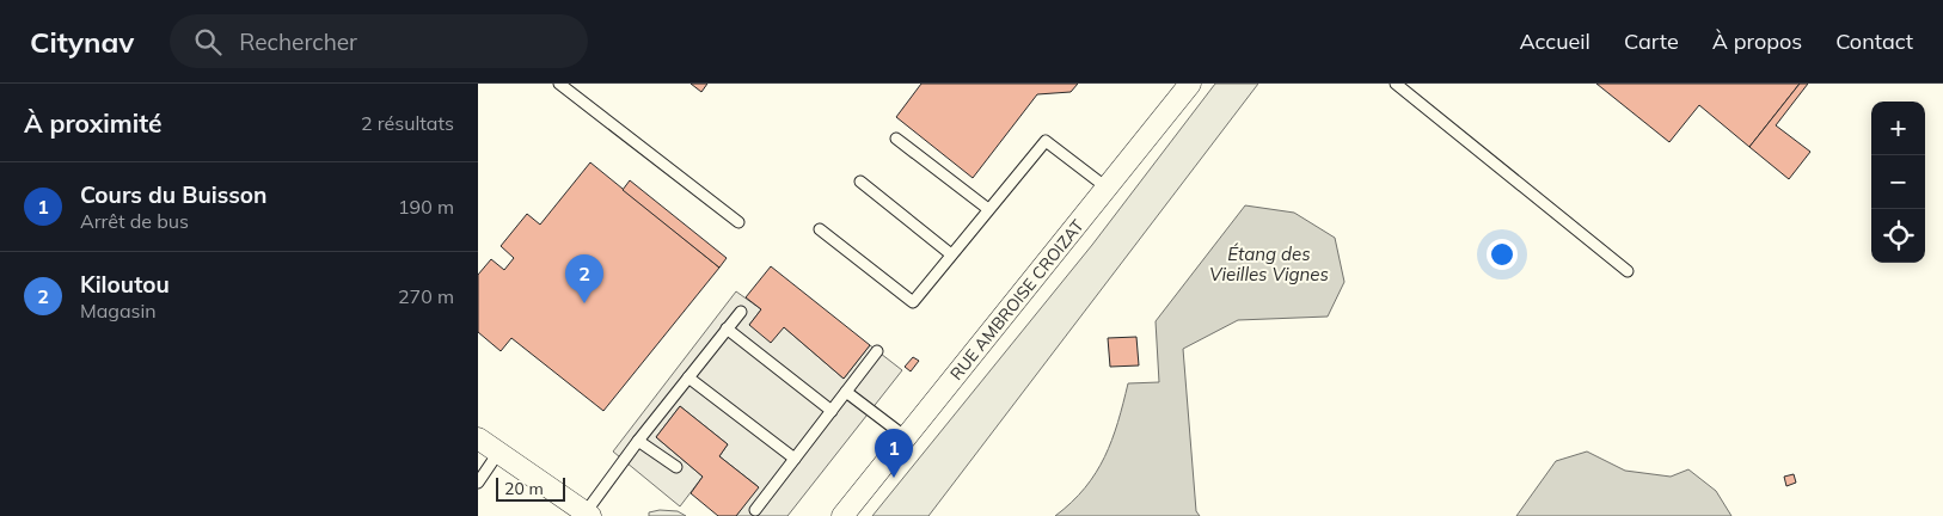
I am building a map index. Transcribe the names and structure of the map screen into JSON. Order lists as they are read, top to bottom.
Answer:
{
  "streets": {
    "street": ["RUE AMBROISE CROIZAT"]
  },
  "water": ["Étang des Vieilles Vignes"],
  "scale_bar": "20 m",
  "page": {
    "header": "Citynav",
    "search": "Rechercher",
    "nav": [
      "Accueil",
      "Carte",
      "À propos",
      "Contact"
    ],
    "heading": ["À proximité", "2 résultats"],
    "map_buttons": ["+", "−"],
    "list": [
      {
        "mark": "1",
        "name": "Cours du Buisson",
        "note": "Arrêt de bus",
        "value": "190 m"
      },
      {
        "mark": "2",
        "name": "Kiloutou",
        "note": "Magasin",
        "value": "270 m"
      }
    ],
    "pins": ["2", "1"],
    "scale": "20 m"
  }
}
